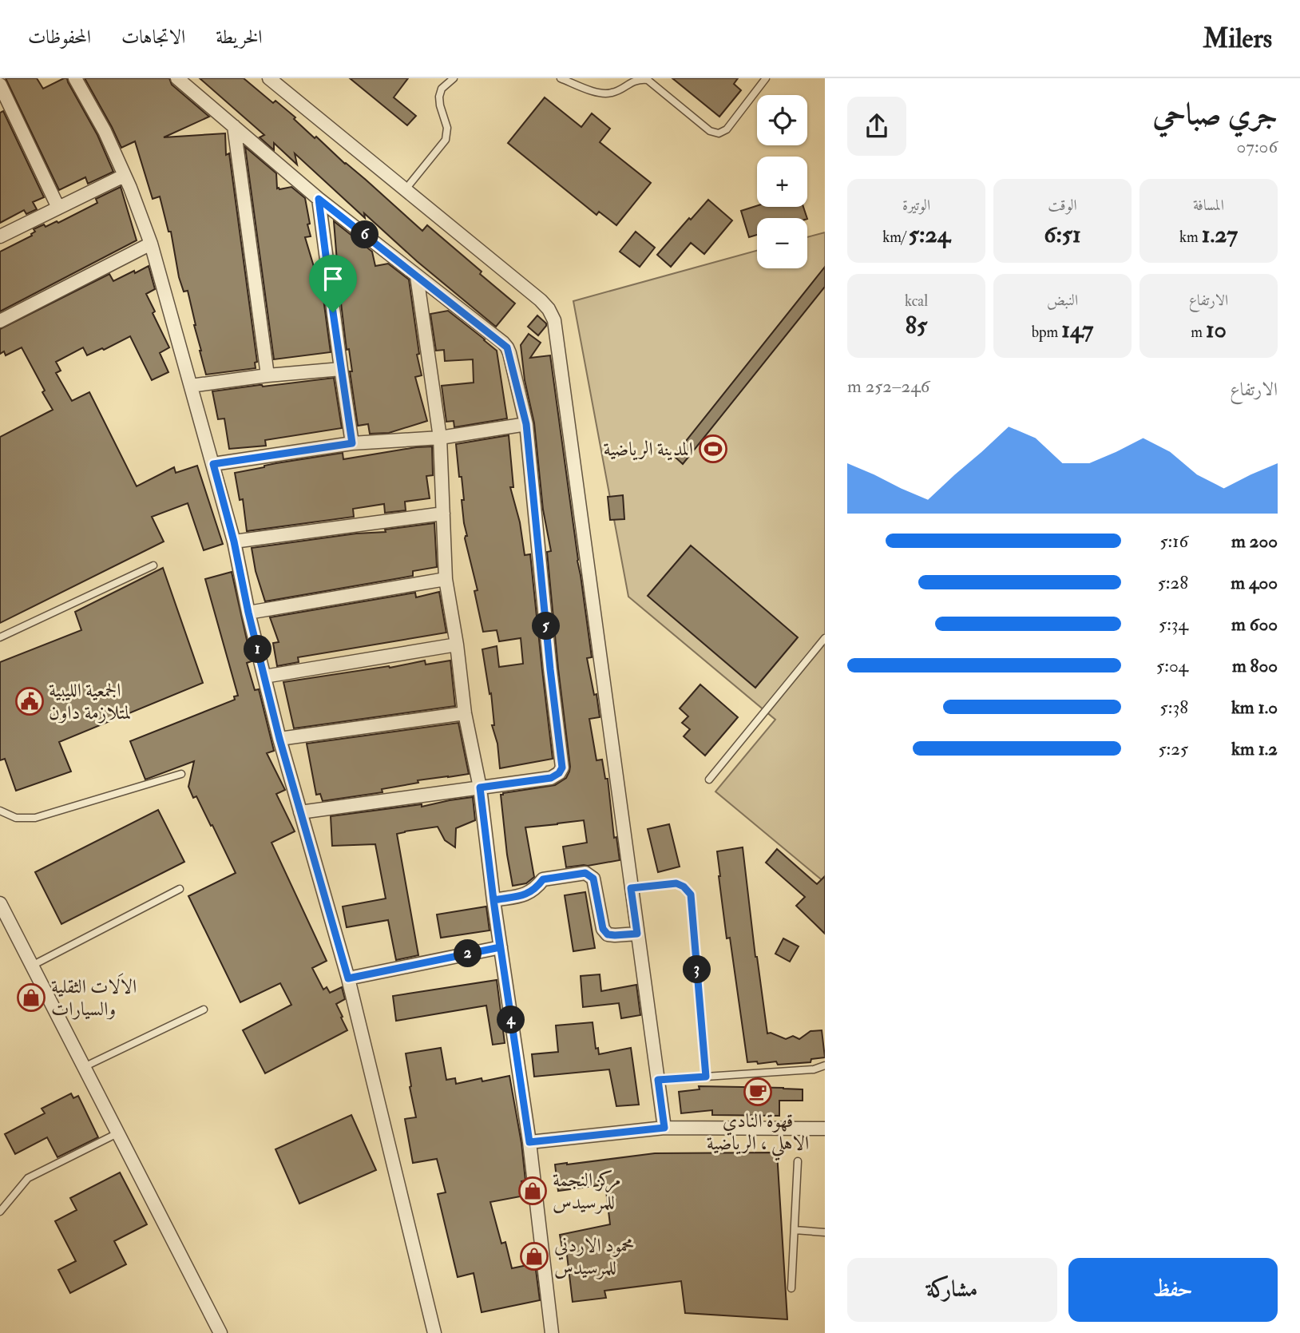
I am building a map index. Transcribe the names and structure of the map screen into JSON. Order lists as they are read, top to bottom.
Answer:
{
  "places": {
    "sports": ["المدينة الرياضية"],
    "public building": ["الجمعية الليبية لمتلازمة داون"],
    "shop": ["الاَلات الثقلية والسيارات", "مركز النجمة للمرسيدس", "محمود الاردني للمرسيدس"],
    "cafe": ["قهوة النادي الاهلي ، الرياضية"]
  },
  "page": {
    "header": "Milers",
    "nav": ["الخريطة", "الاتجاهات", "المحفوظات"],
    "heading": ["جري صباحي", "07:06"],
    "map_buttons": ["+", "−"],
    "stats": [
      ["المسافة", "1.27 km"],
      ["الوقت", "6:51"],
      ["الوتيرة", "5:24 /km"],
      ["الارتفاع", "10 m"],
      ["النبض", "147 bpm"],
      ["kcal", "85"]
    ],
    "pins": [
      "6",
      "5",
      "1",
      "2",
      "3",
      "4"
    ],
    "chart": ["الارتفاع", "246–252 m"],
    "list": [
      {
        "name": "200 m",
        "note": "5:16"
      },
      {
        "name": "400 m",
        "note": "5:28"
      },
      {
        "name": "600 m",
        "note": "5:34"
      },
      {
        "name": "800 m",
        "note": "5:04"
      },
      {
        "name": "1.0 km",
        "note": "5:38"
      },
      {
        "name": "1.2 km",
        "note": "5:25"
      }
    ],
    "buttons": ["حفظ", "مشاركة"]
  }
}
